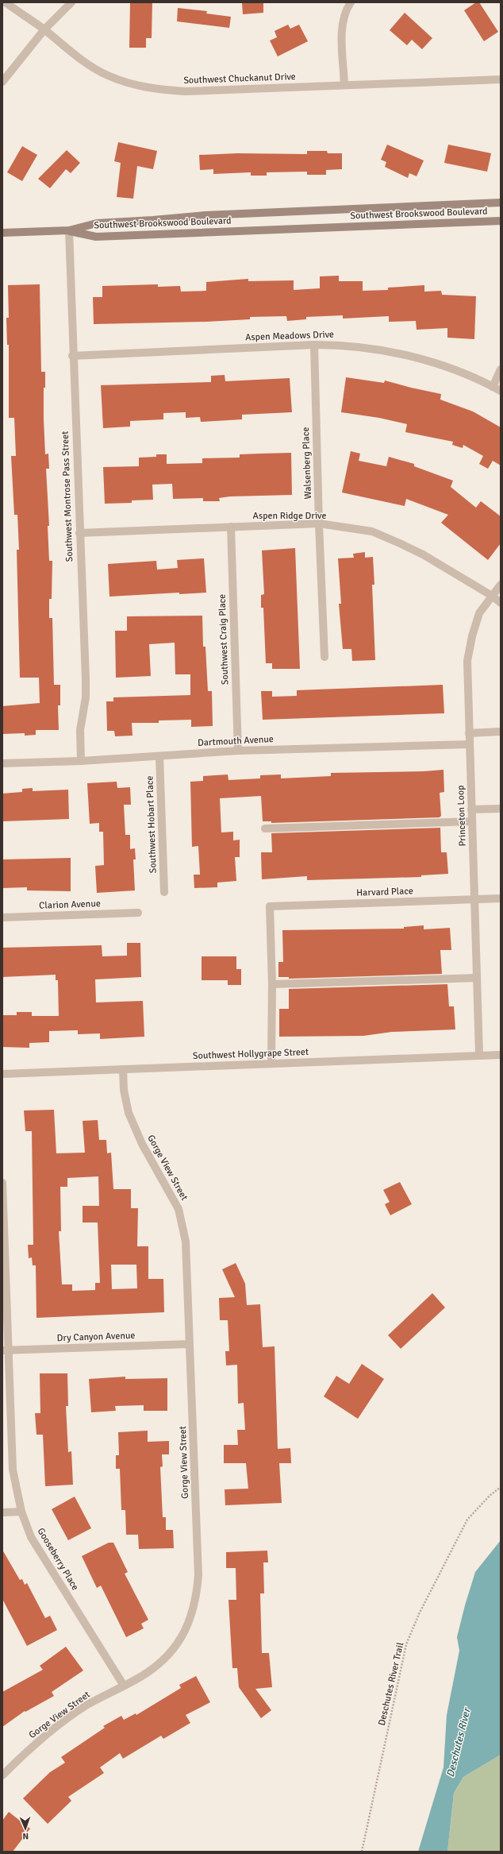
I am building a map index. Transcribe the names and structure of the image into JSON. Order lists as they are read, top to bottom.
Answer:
{
  "streets": {
    "main road": ["Southwest Brookswood Boulevard"],
    "street": [
      "Southwest Chuckanut Drive",
      "Aspen Meadows Drive",
      "Walsenberg Place",
      "Southwest Montrose Pass Street",
      "Aspen Ridge Drive",
      "Southwest Craig Place",
      "Dartmouth Avenue",
      "Princeton Loop",
      "Southwest Hobart Place",
      "Harvard Place",
      "Clarion Avenue",
      "Southwest Hollygrape Street",
      "Gorge View Street",
      "Dry Canyon Avenue",
      "Gooseberry Place"
    ],
    "path": ["Deschutes River Trail"]
  },
  "crossings": [
    ["Southwest Brookswood Boulevard", "Southwest Montrose Pass Street"],
    ["Aspen Meadows Drive", "Walsenberg Place"],
    ["Aspen Meadows Drive", "Southwest Montrose Pass Street"],
    ["Walsenberg Place", "Aspen Ridge Drive"],
    ["Southwest Montrose Pass Street", "Aspen Ridge Drive"],
    ["Southwest Montrose Pass Street", "Dartmouth Avenue"],
    ["Aspen Ridge Drive", "Southwest Craig Place"],
    ["Aspen Ridge Drive", "Princeton Loop"],
    ["Southwest Craig Place", "Dartmouth Avenue"],
    ["Dartmouth Avenue", "Princeton Loop"],
    ["Dartmouth Avenue", "Southwest Hobart Place"],
    ["Princeton Loop", "Harvard Place"],
    ["Princeton Loop", "Southwest Hollygrape Street"],
    ["Southwest Hollygrape Street", "Gorge View Street"],
    ["Gorge View Street", "Dry Canyon Avenue"],
    ["Gorge View Street", "Gooseberry Place"],
    ["Dry Canyon Avenue", "Gooseberry Place"]
  ],
  "water": ["Deschutes River"],
  "north": "bottom"
}
